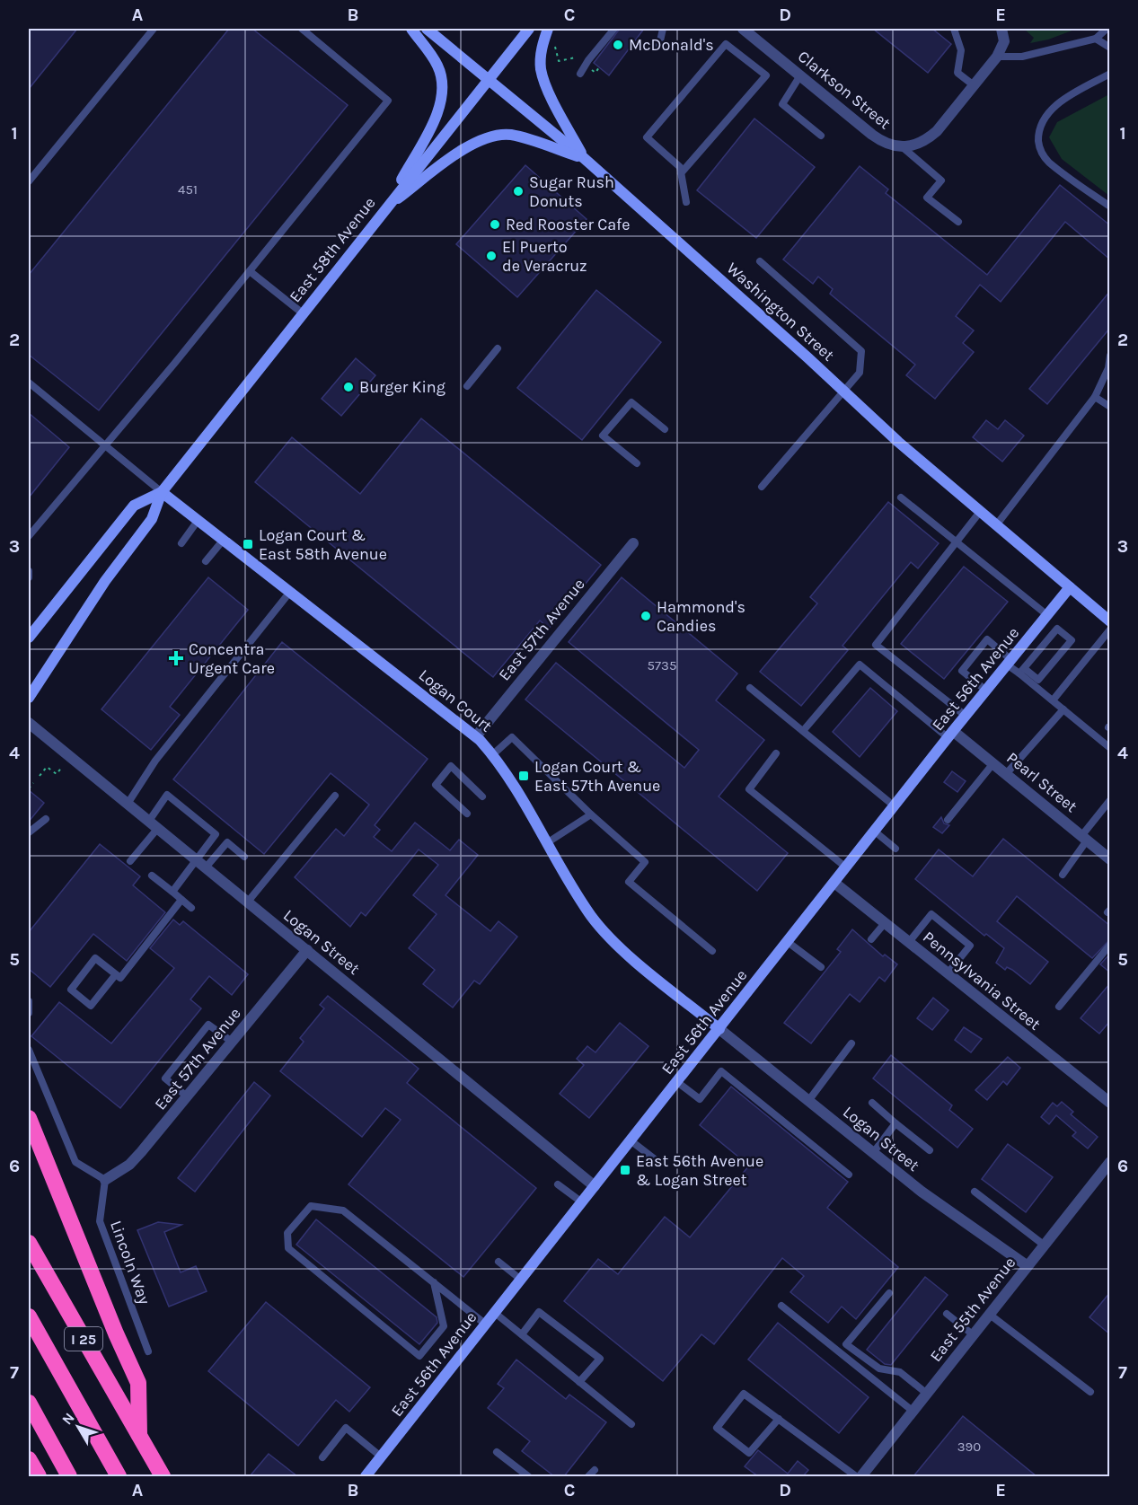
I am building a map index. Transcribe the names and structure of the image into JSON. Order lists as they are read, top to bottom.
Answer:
{
  "streets": {
    "highway": ["I 25"],
    "main road": [
      "East 58th Avenue",
      "Washington Street",
      "East 56th Avenue",
      "Logan Court"
    ],
    "street": [
      "Clarkson Street",
      "East 57th Avenue",
      "Pearl Street",
      "Logan Street",
      "Pennsylvania Street",
      "East 55th Avenue"
    ],
    "lane": ["Lincoln Way"]
  },
  "crossings": [
    ["East 58th Avenue", "Washington Street"],
    ["East 58th Avenue", "Logan Court"],
    ["Washington Street", "East 56th Avenue"],
    ["East 57th Avenue", "Logan Court"],
    ["East 57th Avenue", "Logan Street"],
    ["East 57th Avenue", "Lincoln Way"],
    ["East 56th Avenue", "Logan Court"],
    ["East 56th Avenue", "Pearl Street"],
    ["East 56th Avenue", "Logan Street"],
    ["East 56th Avenue", "Pennsylvania Street"],
    ["Logan Court", "Logan Street"],
    ["Logan Street", "East 55th Avenue"]
  ],
  "places": {
    "other": [
      "McDonald's",
      "Sugar Rush Donuts",
      "Red Rooster Cafe",
      "El Puerto de Veracruz",
      "Burger King",
      "Hammond's Candies"
    ],
    "transit": ["Logan Court & East 58th Avenue", "Logan Court & East 57th Avenue", "East 56th Avenue & Logan Street"],
    "health": ["Concentra Urgent Care"]
  },
  "house_numbers": ["451", "5735", "390"],
  "north": "top left",
  "grid": {
    "columns": [
      "A",
      "B",
      "C",
      "D",
      "E"
    ],
    "rows": [
      "1",
      "2",
      "3",
      "4",
      "5",
      "6",
      "7"
    ]
  }
}
